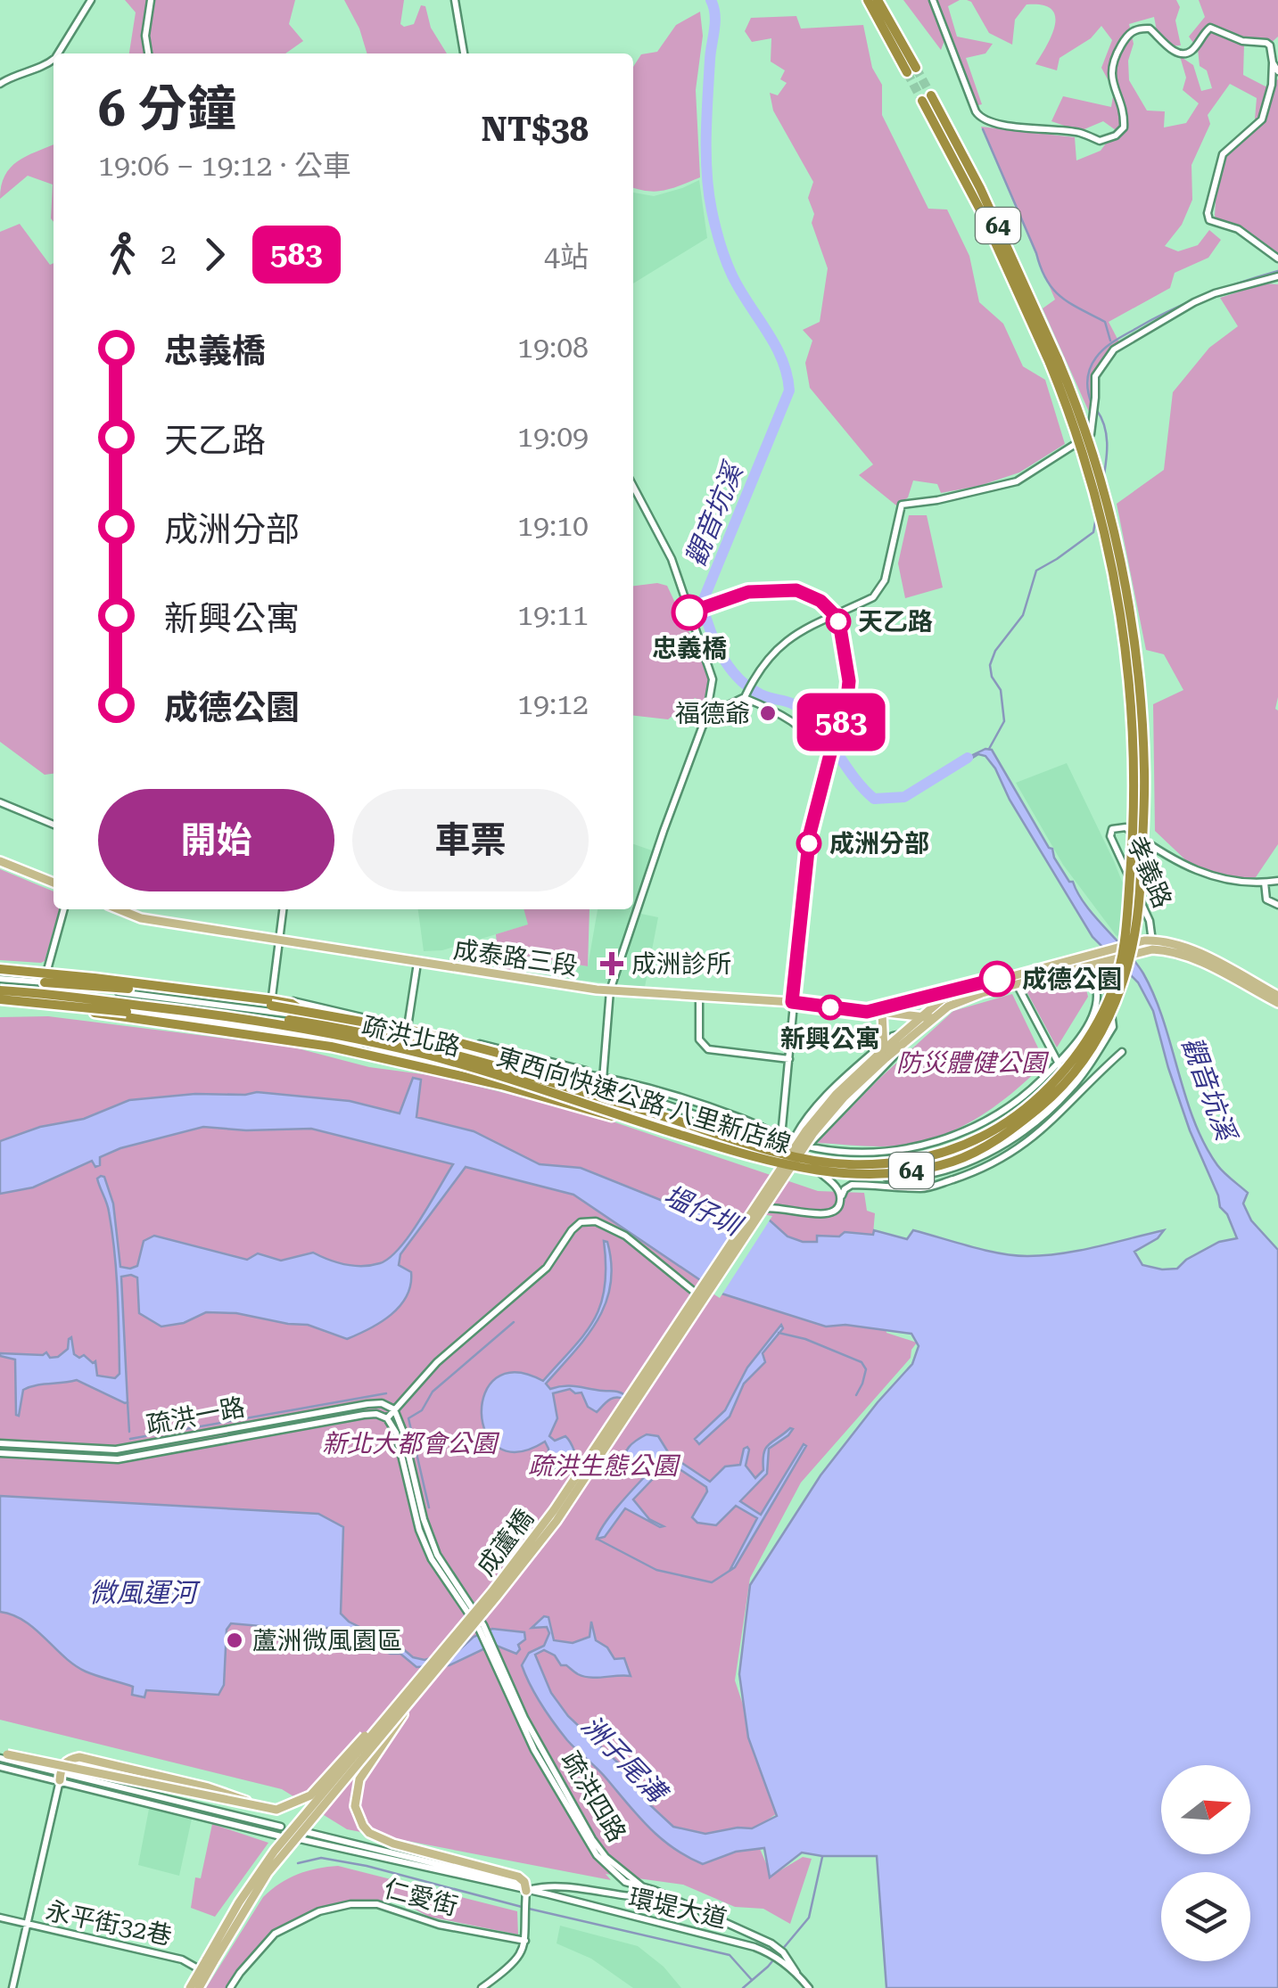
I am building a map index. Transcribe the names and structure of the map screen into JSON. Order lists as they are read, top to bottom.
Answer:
{
  "streets": {
    "highway": ["64", "東西向快速公路 八里新店線"],
    "main road": ["成泰路三段", "成蘆橋"],
    "street": [
      "孝義路",
      "疏洪北路",
      "疏洪一路",
      "疏洪四路",
      "仁愛街",
      "環堤大道",
      "永平街32巷"
    ]
  },
  "crossings": [
    ["疏洪北路", "東西向快速公路 八里新店線"],
    ["疏洪四路", "環堤大道"]
  ],
  "water": [
    "觀音坑溪",
    "塭仔圳",
    "微風運河",
    "洲子尾溝"
  ],
  "parks": ["防災體健公園", "新北大都會公園", "疏洪生態公園"],
  "places": {
    "other": [
      "忠義橋",
      "天乙路",
      "福德爺",
      "成洲分部",
      "成德公園",
      "新興公寓",
      "蘆洲微風園區"
    ],
    "health": ["成洲診所"]
  },
  "lines": ["bus line 583"],
  "north": "right",
  "page": {
    "on_map": "583",
    "heading": ["6 分鐘", "19:06 – 19:12 · 公車", "NT$38"],
    "legs": ["2", "583", "4站"],
    "list": [
      {
        "name": "忠義橋",
        "value": "19:08"
      },
      {
        "name": "天乙路",
        "value": "19:09"
      },
      {
        "name": "成洲分部",
        "value": "19:10"
      },
      {
        "name": "新興公寓",
        "value": "19:11"
      },
      {
        "name": "成德公園",
        "value": "19:12"
      }
    ],
    "buttons": ["開始", "車票"]
  }
}
